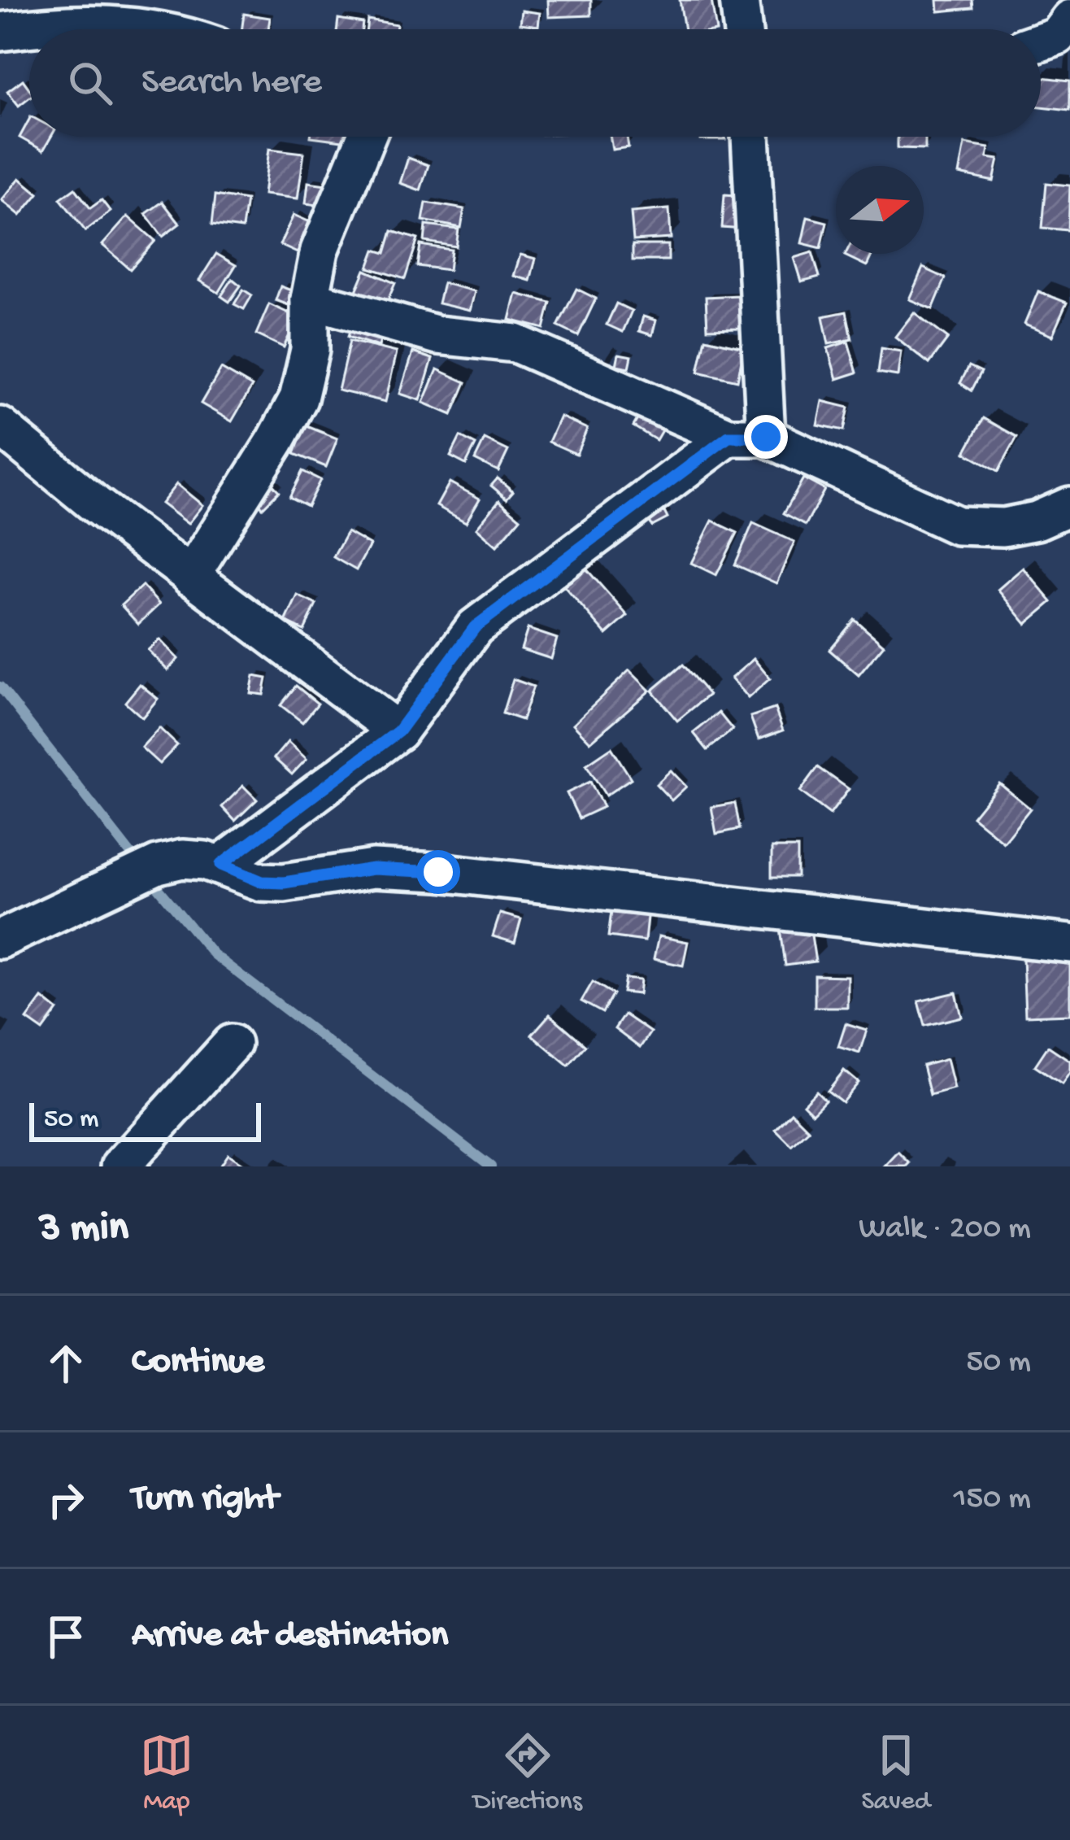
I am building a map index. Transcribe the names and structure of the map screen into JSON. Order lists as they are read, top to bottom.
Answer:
{
  "scale_bar": "50 m",
  "north": "right",
  "page": {
    "search": "Search here",
    "scale": "50 m",
    "heading": ["3 min", "Walk · 200 m"],
    "list": [
      ["Continue", "50 m"],
      ["Turn right", "150 m"],
      "Arrive at destination"
    ],
    "nav": ["Map", "Directions", "Saved"]
  }
}
